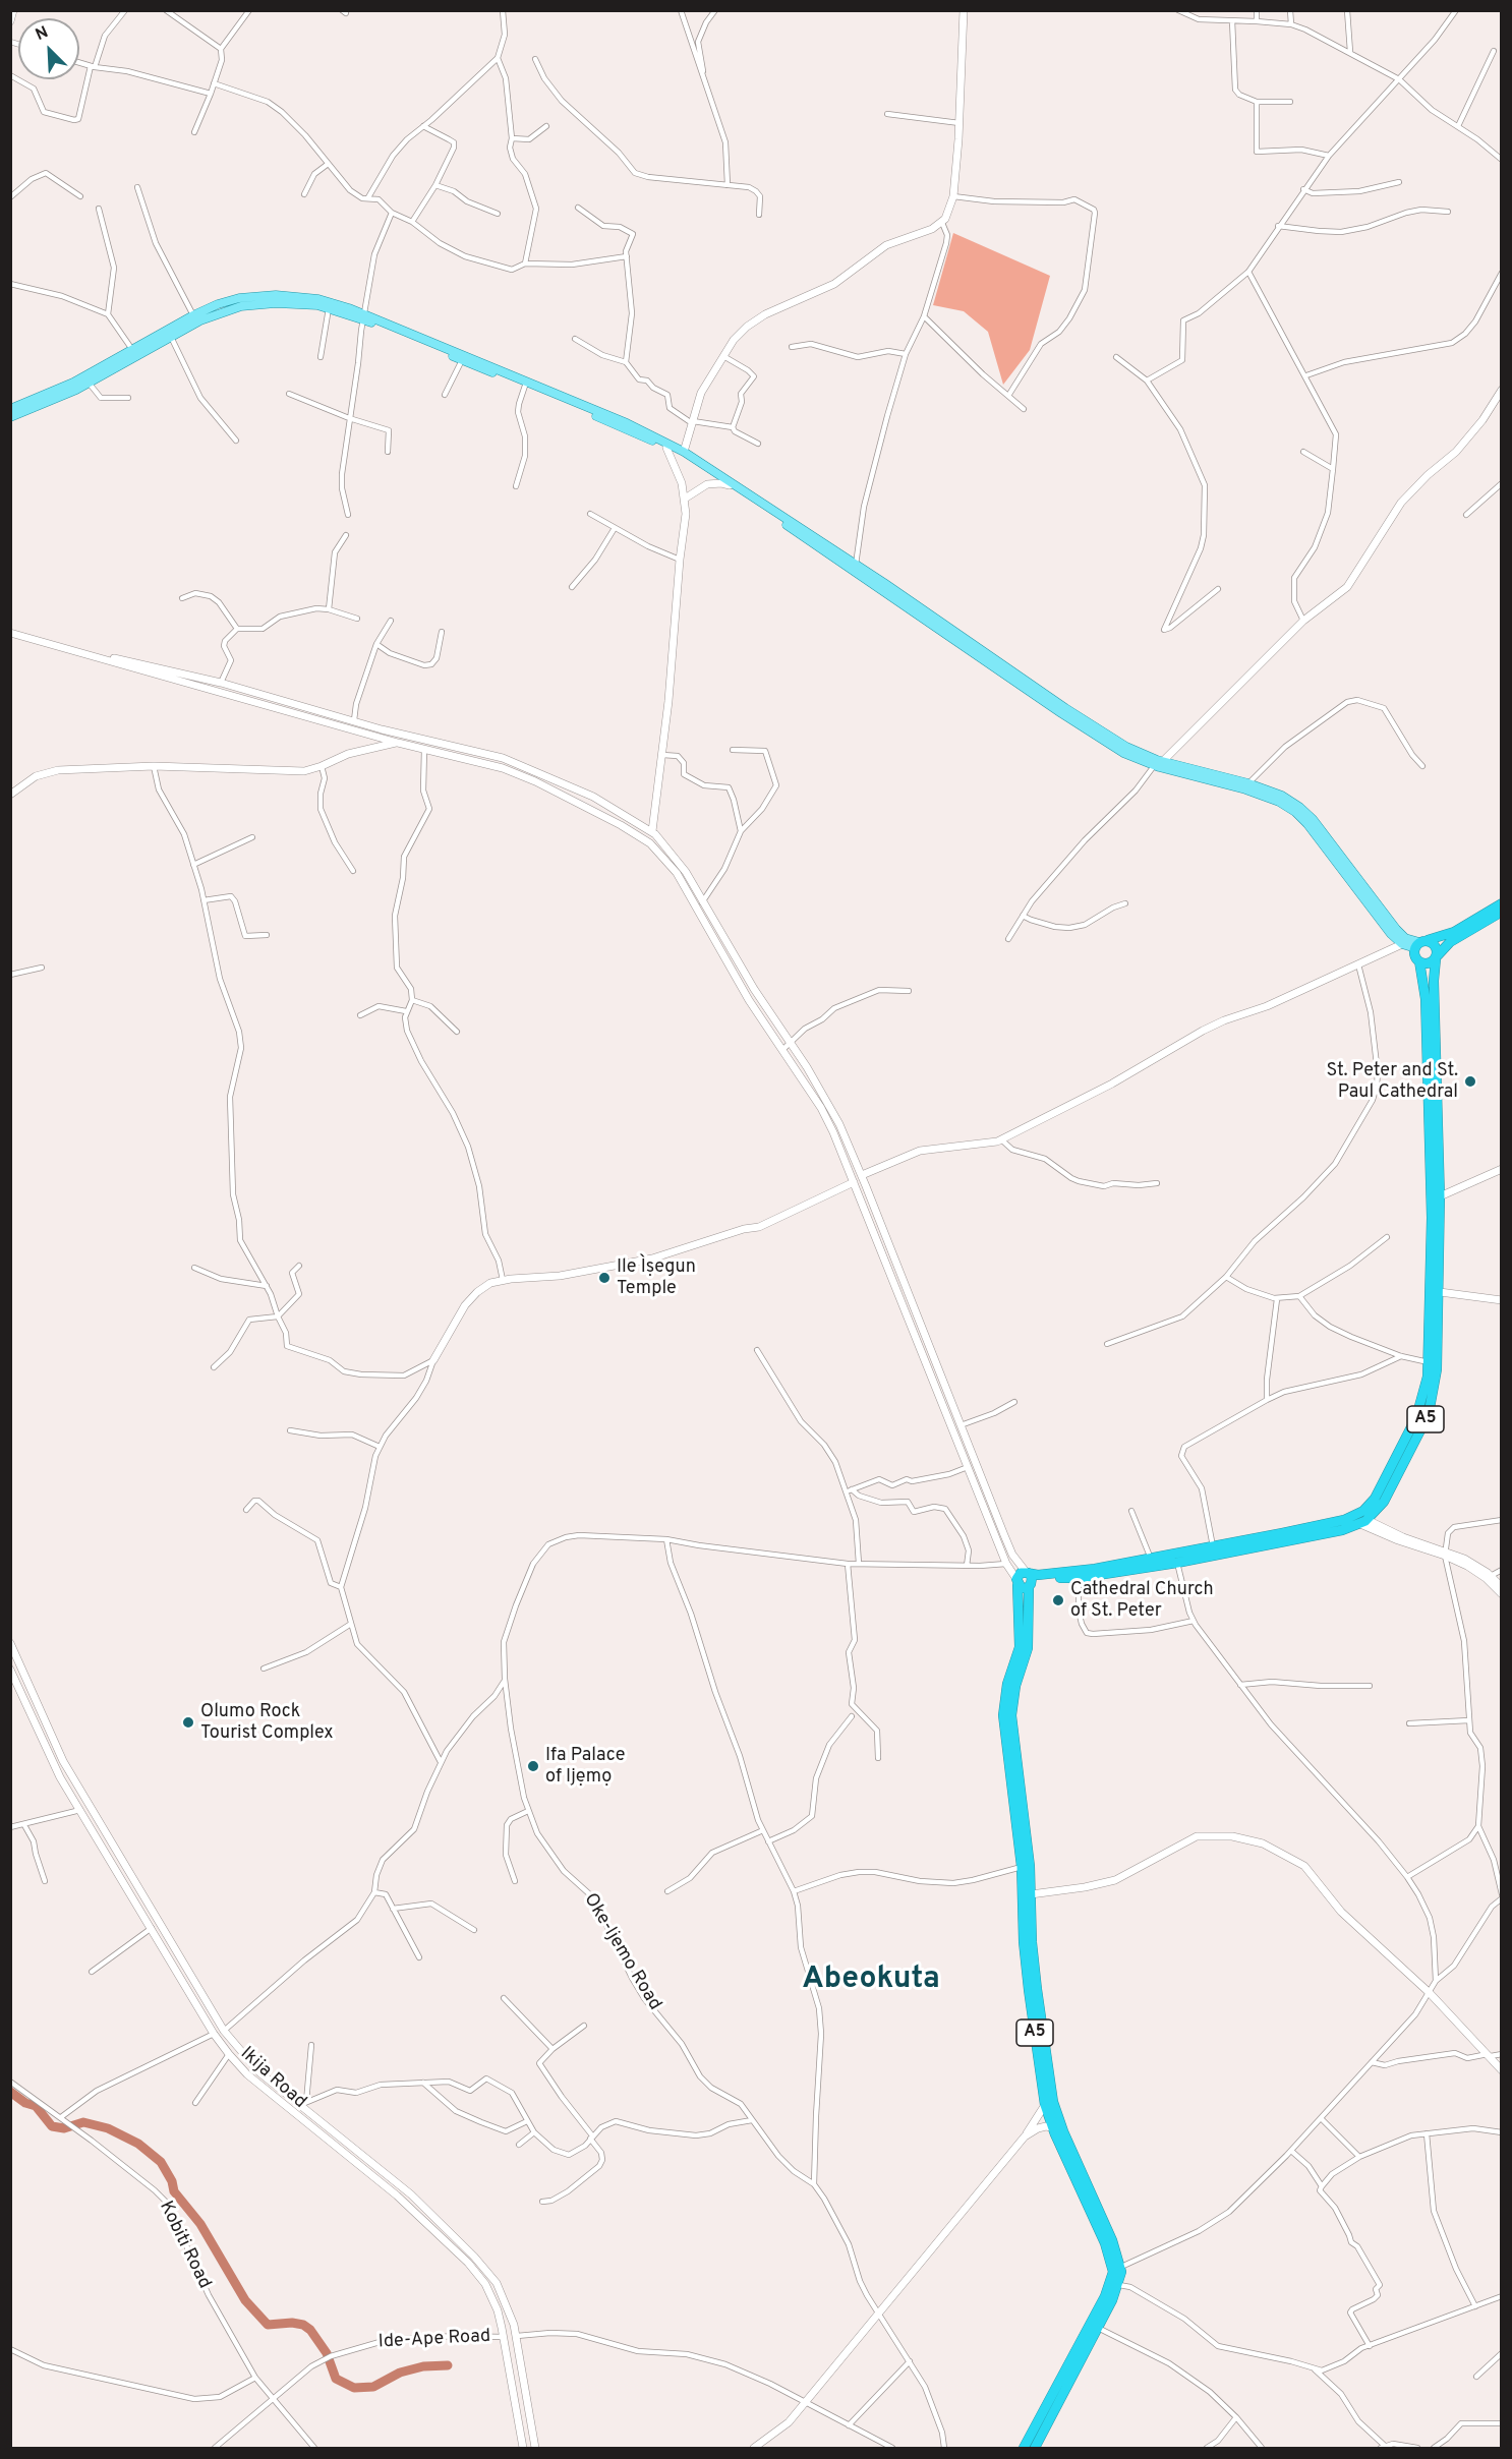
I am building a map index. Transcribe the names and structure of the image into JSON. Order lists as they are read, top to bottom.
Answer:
{
  "streets": {
    "highway": ["A5"],
    "street": [
      "Oke-Ijemo Road",
      "Ikija Road",
      "Kobiti Road",
      "Ide-Ape Road"
    ]
  },
  "crossings": [
    ["Ikija Road", "Ide-Ape Road"],
    ["Kobiti Road", "Ide-Ape Road"]
  ],
  "districts": ["Abeokuta"],
  "places": [
    "St. Peter and St. Paul Cathedral",
    "Ile Ìṣegun Temple",
    "Cathedral Church of St. Peter",
    "Olumo Rock Tourist Complex",
    "Ifa Palace of Ijẹmọ"
  ],
  "north": "top left"
}
